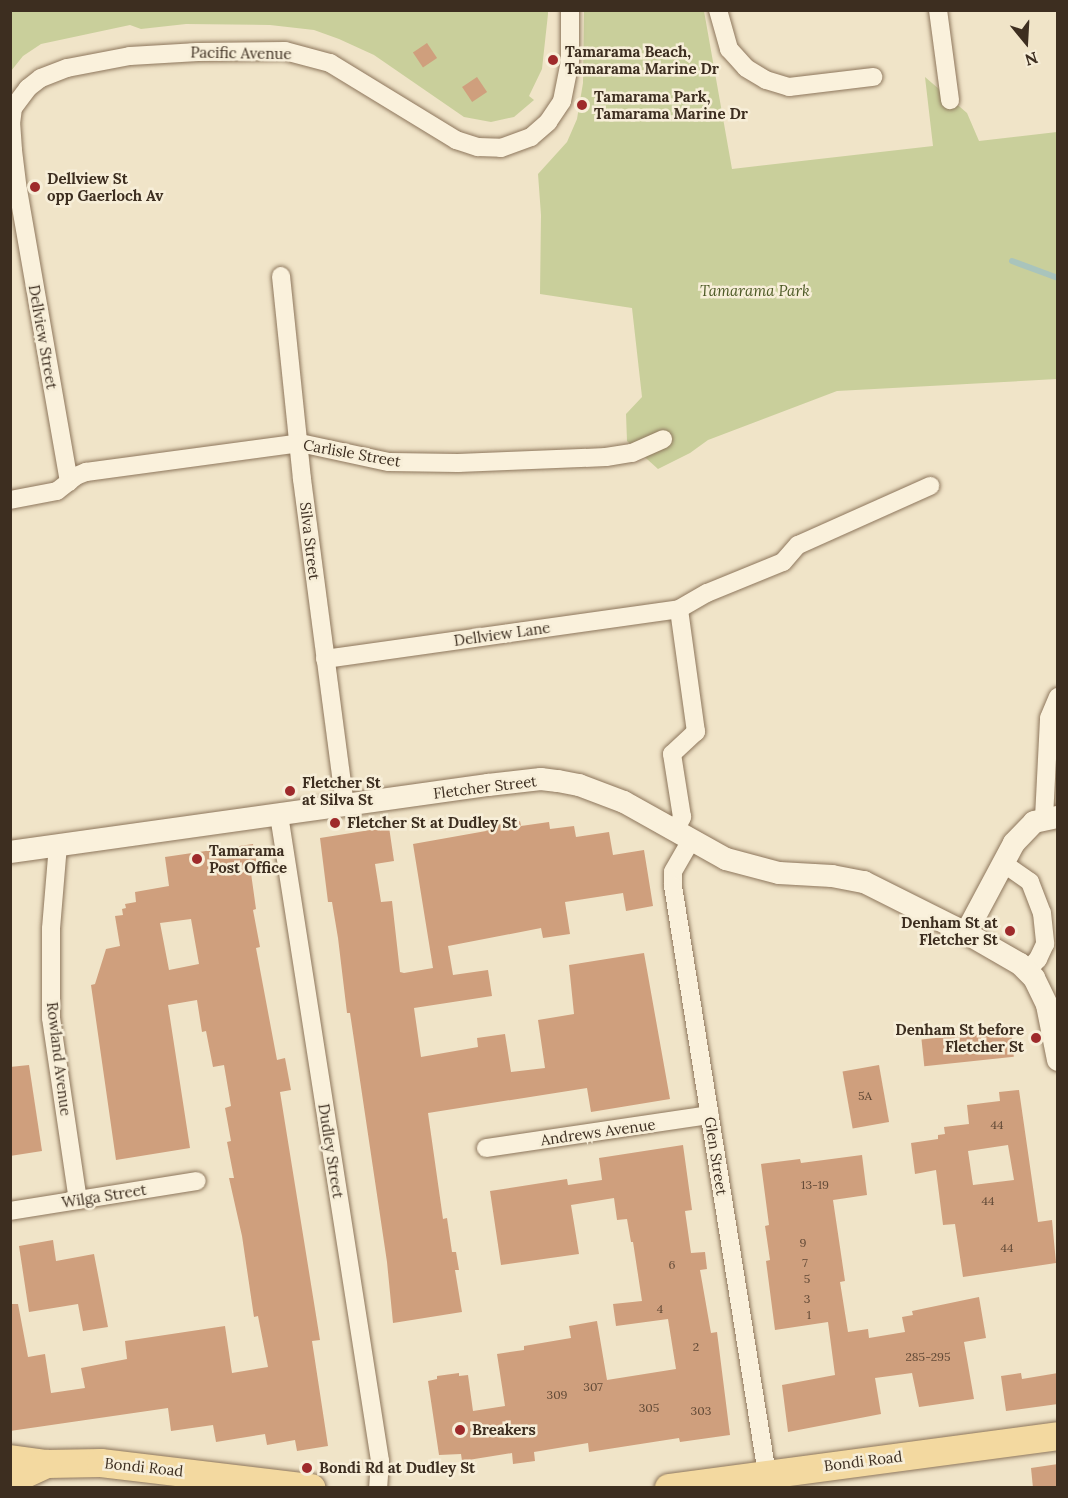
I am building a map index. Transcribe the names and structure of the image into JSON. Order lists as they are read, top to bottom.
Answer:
{
  "streets": {
    "main road": ["Bondi Road"],
    "street": [
      "Pacific Avenue",
      "Dellview Street",
      "Carlisle Street",
      "Silva Street",
      "Dellview Lane",
      "Fletcher Street",
      "Rowland Avenue",
      "Andrews Avenue",
      "Dudley Street",
      "Glen Street",
      "Wilga Street"
    ]
  },
  "crossings": [
    ["Pacific Avenue", "Dellview Street"],
    ["Dellview Street", "Carlisle Street"],
    ["Carlisle Street", "Silva Street"],
    ["Silva Street", "Dellview Lane"],
    ["Silva Street", "Fletcher Street"],
    ["Dellview Lane", "Glen Street"],
    ["Fletcher Street", "Rowland Avenue"],
    ["Fletcher Street", "Dudley Street"],
    ["Fletcher Street", "Glen Street"],
    ["Rowland Avenue", "Wilga Street"],
    ["Andrews Avenue", "Glen Street"],
    ["Glen Street", "Bondi Road"]
  ],
  "parks": ["Tamarama Park"],
  "places": [
    "Tamarama Beach, Tamarama Marine Dr",
    "Tamarama Park, Tamarama Marine Dr",
    "Dellview St opp Gaerloch Av",
    "Fletcher St at Silva St",
    "Fletcher St at Dudley St",
    "Tamarama Post Office",
    "Denham St at Fletcher St",
    "Denham St before Fletcher St",
    "Breakers",
    "Bondi Rd at Dudley St"
  ],
  "house_numbers": [
    "5A",
    "44",
    "13-19",
    "44",
    "9",
    "44",
    "7",
    "6",
    "5",
    "3",
    "4",
    "1",
    "2",
    "285-295",
    "307",
    "309",
    "305",
    "303"
  ],
  "north": "bottom"
}
